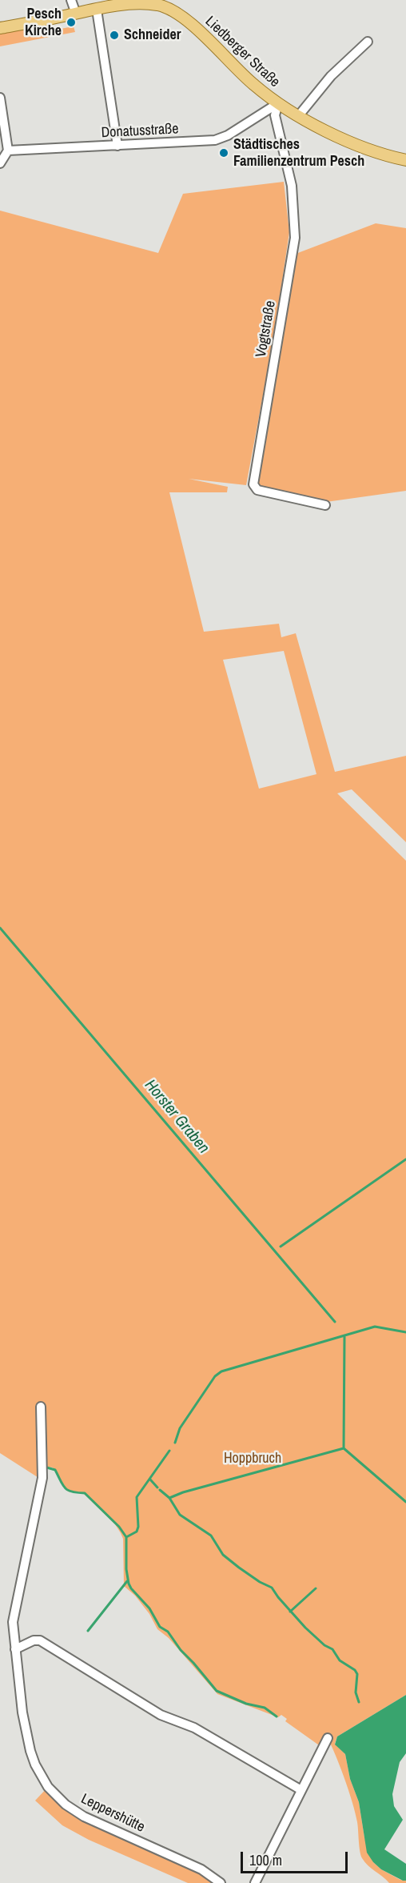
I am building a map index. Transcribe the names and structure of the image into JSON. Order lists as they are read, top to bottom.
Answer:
{
  "streets": {
    "main road": ["Liedberger Straße"],
    "street": ["Donatusstraße", "Vogtstraße", "Leppershütte"]
  },
  "crossings": [
    ["Liedberger Straße", "Donatusstraße"],
    ["Liedberger Straße", "Vogtstraße"],
    ["Donatusstraße", "Vogtstraße"]
  ],
  "water": ["Horster Graben"],
  "parks": ["Hoppbruch"],
  "places": ["Pesch Kirche", "Schneider", "Städtisches Familienzentrum Pesch"],
  "scale_bar": "100 m"
}
